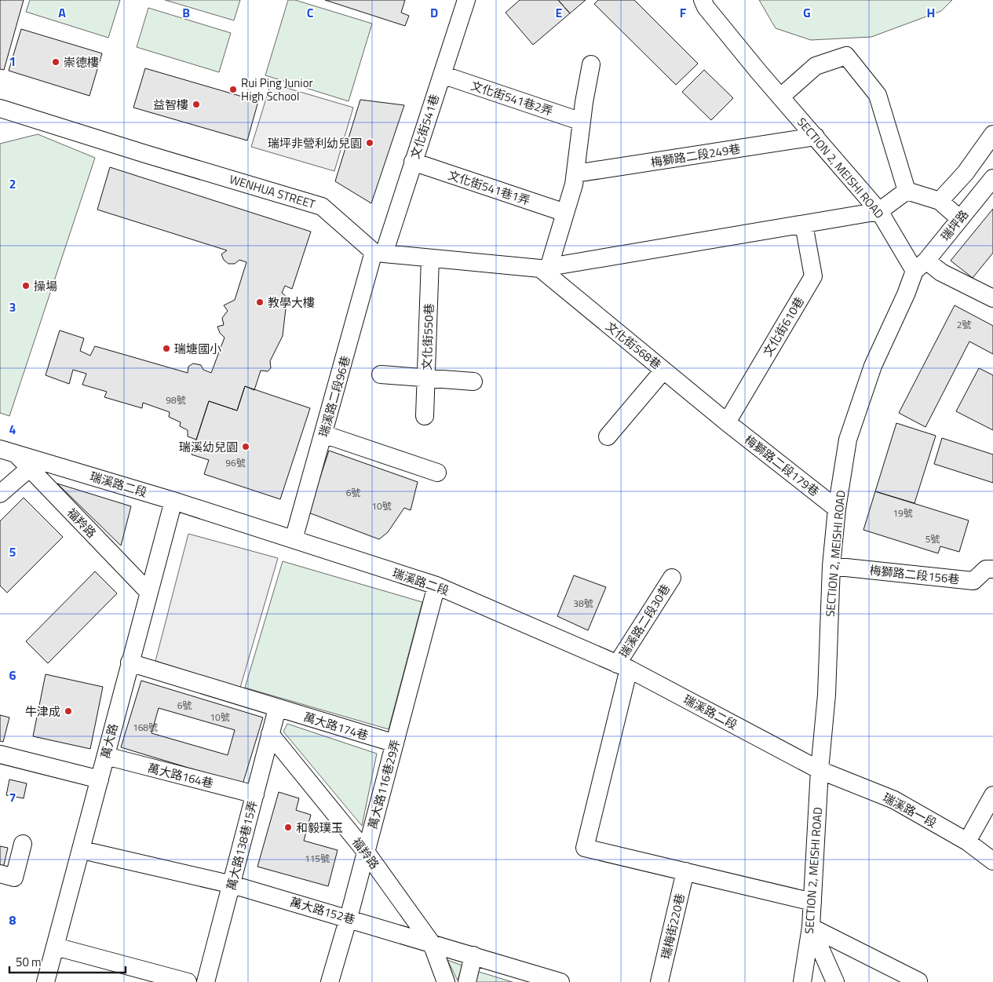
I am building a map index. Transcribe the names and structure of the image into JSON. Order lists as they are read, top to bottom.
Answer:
{
  "streets": {
    "street": [
      "文化街541巷2弄",
      "文化街541巷",
      "梅獅路二段249巷",
      "SECTION 2, MEISHI ROAD",
      "文化街541巷1弄",
      "WENHUA STREET",
      "瑞坪路",
      "文化街610巷",
      "文化街550巷",
      "文化街568巷",
      "瑞溪路二段96巷",
      "梅獅路二段179巷",
      "瑞溪路二段",
      "福羚路",
      "梅獅路二段156巷",
      "瑞溪路二段30巷",
      "萬大路174巷",
      "萬大路",
      "萬大路164巷",
      "萬大路116巷29弄",
      "瑞溪路一段",
      "萬大路138巷15弄",
      "萬大路152巷",
      "瑞梅街220巷"
    ]
  },
  "crossings": [
    ["文化街541巷2弄", "文化街541巷"],
    ["文化街541巷", "文化街541巷1弄"],
    ["文化街541巷", "WENHUA STREET"],
    ["文化街541巷", "瑞溪路二段96巷"],
    ["梅獅路二段249巷", "SECTION 2, MEISHI ROAD"],
    ["SECTION 2, MEISHI ROAD", "瑞坪路"],
    ["SECTION 2, MEISHI ROAD", "梅獅路二段179巷"],
    ["SECTION 2, MEISHI ROAD", "瑞溪路二段"],
    ["SECTION 2, MEISHI ROAD", "梅獅路二段156巷"],
    ["SECTION 2, MEISHI ROAD", "瑞溪路一段"],
    ["WENHUA STREET", "瑞溪路二段96巷"],
    ["文化街610巷", "文化街568巷"],
    ["文化街610巷", "梅獅路二段179巷"],
    ["文化街568巷", "梅獅路二段179巷"],
    ["瑞溪路二段96巷", "瑞溪路二段"],
    ["瑞溪路二段", "福羚路"],
    ["瑞溪路二段", "瑞溪路二段30巷"],
    ["瑞溪路二段", "萬大路"],
    ["瑞溪路二段", "萬大路116巷29弄"],
    ["瑞溪路二段", "瑞溪路一段"],
    ["福羚路", "萬大路"],
    ["福羚路", "萬大路116巷29弄"],
    ["福羚路", "萬大路138巷15弄"],
    ["福羚路", "萬大路152巷"],
    ["瑞溪路二段30巷", "瑞梅街220巷"],
    ["萬大路174巷", "萬大路116巷29弄"],
    ["萬大路174巷", "萬大路138巷15弄"],
    ["萬大路", "萬大路164巷"],
    ["萬大路", "萬大路152巷"],
    ["萬大路164巷", "萬大路138巷15弄"],
    ["萬大路116巷29弄", "萬大路152巷"],
    ["萬大路138巷15弄", "萬大路152巷"]
  ],
  "places": [
    "崇德樓",
    "Rui Ping Junior High School",
    "益智樓",
    "瑞坪非營利幼兒園",
    "操場",
    "教學大樓",
    "瑞塘國小",
    "瑞溪幼兒園",
    "牛津成",
    "和毅璞玉"
  ],
  "house_numbers": [
    "2號",
    "98號",
    "96號",
    "6號",
    "10號",
    "19號",
    "5號",
    "38號",
    "6號",
    "10號",
    "168號",
    "115號"
  ],
  "scale_bar": "50 m",
  "grid": {
    "columns": [
      "A",
      "B",
      "C",
      "D",
      "E",
      "F",
      "G",
      "H"
    ],
    "rows": [
      "1",
      "2",
      "3",
      "4",
      "5",
      "6",
      "7",
      "8"
    ]
  }
}
